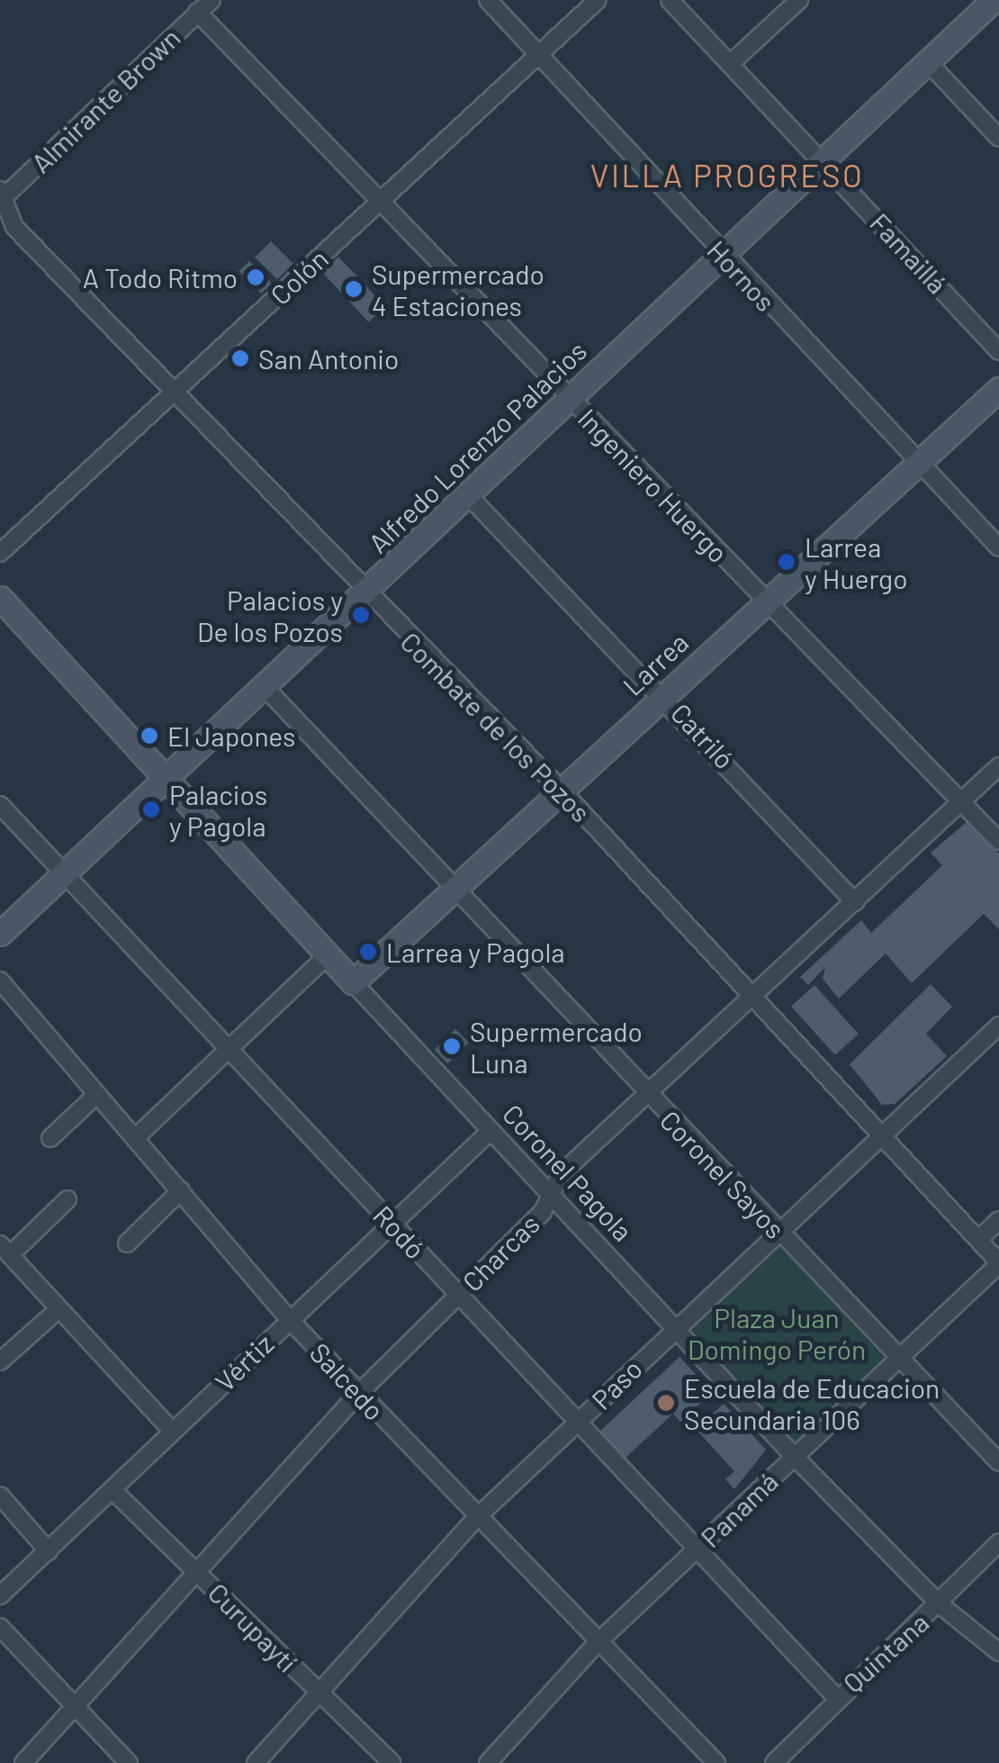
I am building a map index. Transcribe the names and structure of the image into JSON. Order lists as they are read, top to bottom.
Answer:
{
  "streets": {
    "street": [
      "Almirante Brown",
      "Famaillá",
      "Hornos",
      "Colón",
      "Alfredo Lorenzo Palacios",
      "Ingeniero Huergo",
      "Larrea",
      "Combate de los Pozos",
      "Catriló",
      "Coronel Pagola",
      "Coronel Sayos",
      "Rodó",
      "Charcas",
      "Vértiz",
      "Salcedo",
      "Paso",
      "Panamá",
      "Curupaytí",
      "Quintana"
    ]
  },
  "crossings": [
    ["Almirante Brown", "Ingeniero Huergo"],
    ["Almirante Brown", "Combate de los Pozos"],
    ["Famaillá", "Alfredo Lorenzo Palacios"],
    ["Hornos", "Colón"],
    ["Hornos", "Alfredo Lorenzo Palacios"],
    ["Hornos", "Larrea"],
    ["Colón", "Ingeniero Huergo"],
    ["Colón", "Combate de los Pozos"],
    ["Alfredo Lorenzo Palacios", "Ingeniero Huergo"],
    ["Alfredo Lorenzo Palacios", "Combate de los Pozos"],
    ["Alfredo Lorenzo Palacios", "Catriló"],
    ["Alfredo Lorenzo Palacios", "Coronel Pagola"],
    ["Alfredo Lorenzo Palacios", "Coronel Sayos"],
    ["Alfredo Lorenzo Palacios", "Rodó"],
    ["Ingeniero Huergo", "Larrea"],
    ["Ingeniero Huergo", "Charcas"],
    ["Larrea", "Combate de los Pozos"],
    ["Larrea", "Catriló"],
    ["Larrea", "Coronel Pagola"],
    ["Larrea", "Coronel Sayos"],
    ["Combate de los Pozos", "Charcas"],
    ["Combate de los Pozos", "Paso"],
    ["Combate de los Pozos", "Panamá"],
    ["Catriló", "Charcas"],
    ["Coronel Pagola", "Charcas"],
    ["Coronel Pagola", "Vértiz"],
    ["Coronel Pagola", "Paso"],
    ["Coronel Pagola", "Panamá"],
    ["Coronel Pagola", "Quintana"],
    ["Coronel Sayos", "Charcas"],
    ["Coronel Sayos", "Paso"],
    ["Coronel Sayos", "Panamá"],
    ["Rodó", "Charcas"],
    ["Rodó", "Vértiz"],
    ["Rodó", "Paso"],
    ["Rodó", "Panamá"],
    ["Rodó", "Quintana"],
    ["Charcas", "Salcedo"],
    ["Charcas", "Curupaytí"],
    ["Vértiz", "Salcedo"],
    ["Vértiz", "Curupaytí"],
    ["Salcedo", "Paso"],
    ["Salcedo", "Panamá"],
    ["Paso", "Curupaytí"]
  ],
  "districts": ["VILLA PROGRESO"],
  "parks": ["Plaza Juan Domingo Perón"],
  "places": [
    "A Todo Ritmo",
    "Supermercado 4 Estaciones",
    "San Antonio",
    "Larrea y Huergo",
    "Palacios y De los Pozos",
    "El Japones",
    "Palacios y Pagola",
    "Larrea y Pagola",
    "Supermercado Luna",
    "Escuela de Educacion Secundaria 106"
  ]
}
